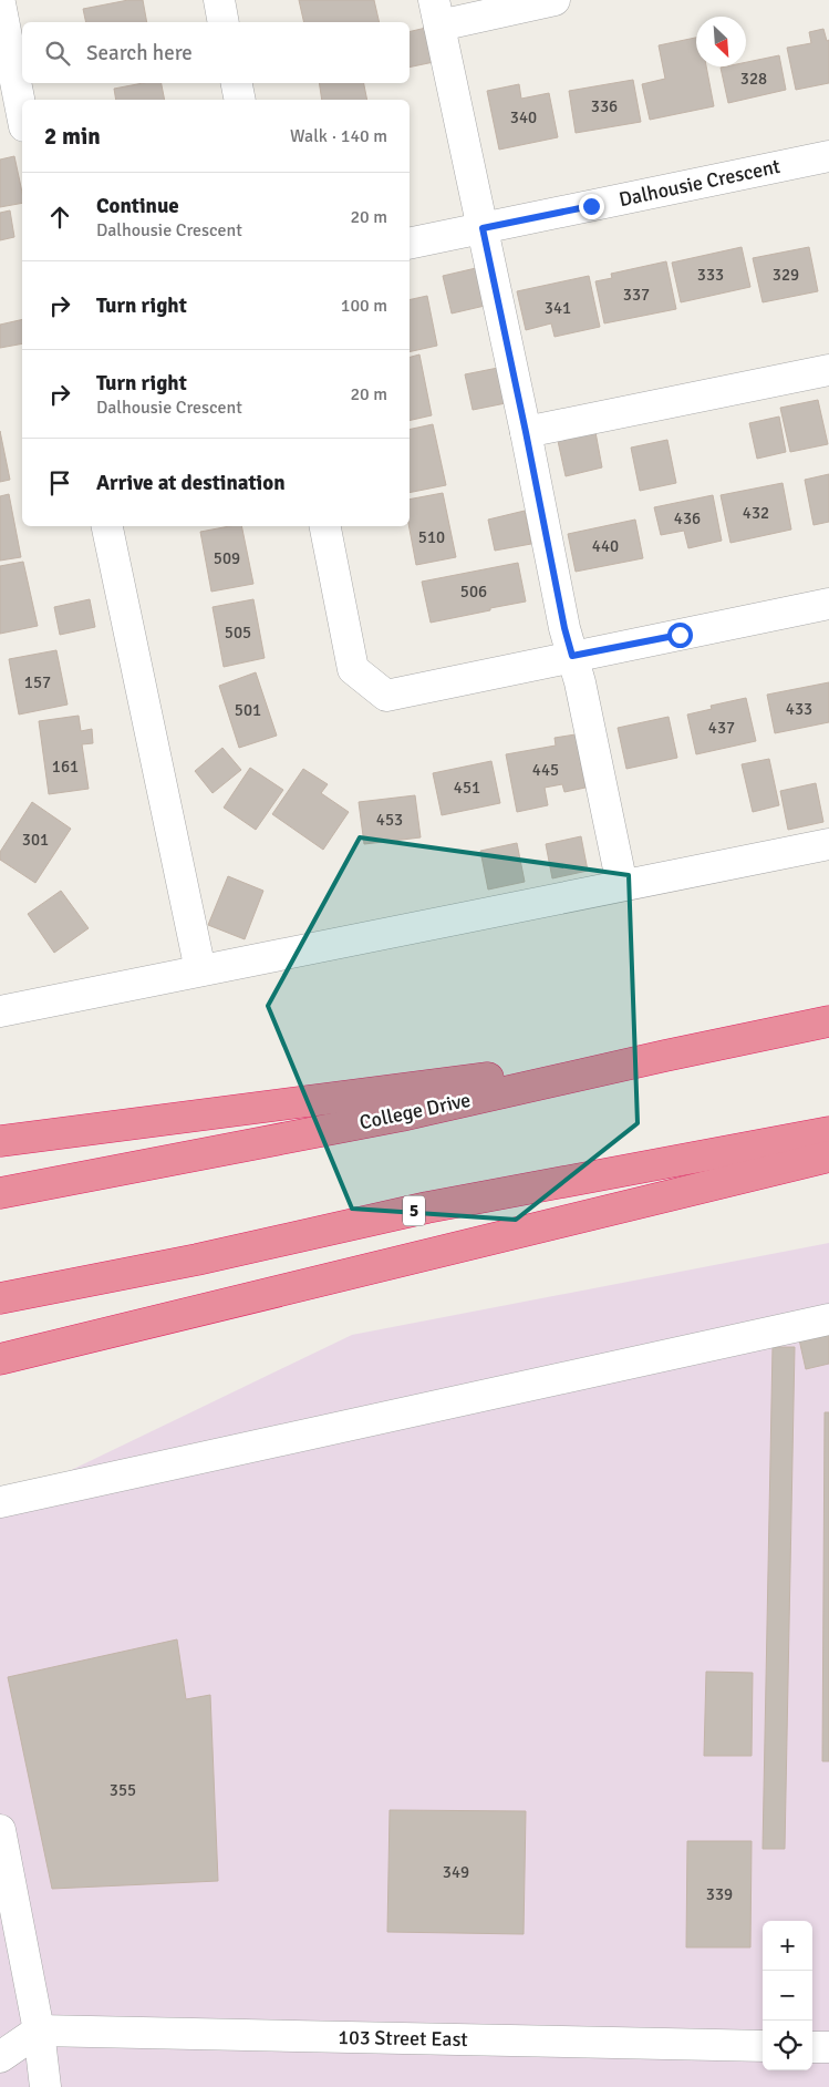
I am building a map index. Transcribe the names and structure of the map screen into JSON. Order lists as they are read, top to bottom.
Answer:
{
  "streets": {
    "highway": ["College Drive", "5"],
    "street": ["Dalhousie Crescent", "103 Street East"]
  },
  "house_numbers": [
    "328",
    "336",
    "340",
    "333",
    "329",
    "337",
    "341",
    "432",
    "436",
    "510",
    "440",
    "509",
    "506",
    "505",
    "157",
    "433",
    "501",
    "437",
    "161",
    "445",
    "451",
    "453",
    "301",
    "355",
    "349",
    "339"
  ],
  "north": "bottom right",
  "page": {
    "search": "Search here",
    "heading": ["2 min", "Walk · 140 m"],
    "list": [
      ["Continue", "Dalhousie Crescent", "20 m"],
      ["Turn right", "100 m"],
      ["Turn right", "Dalhousie Crescent", "20 m"],
      "Arrive at destination"
    ],
    "map_buttons": ["+", "−"]
  }
}
